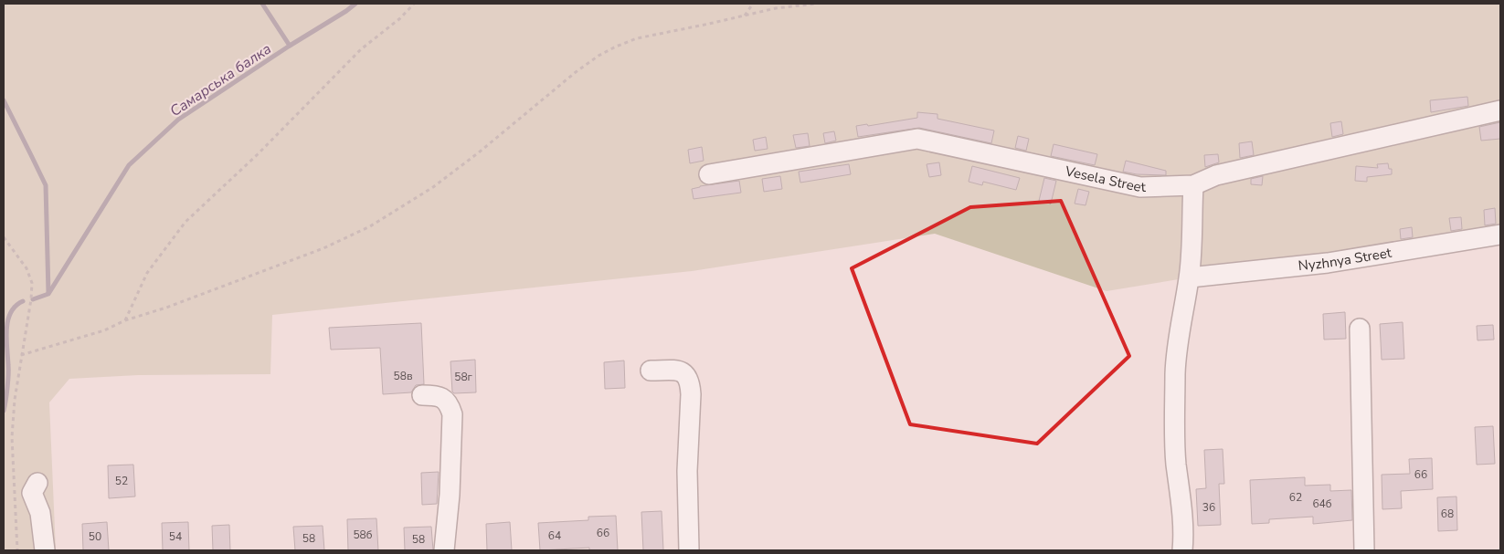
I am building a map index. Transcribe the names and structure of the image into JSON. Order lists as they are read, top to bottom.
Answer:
{
  "streets": {
    "lane": ["Vesela Street", "Nyzhnya Street"]
  },
  "water": ["Самарська балка"],
  "house_numbers": [
    "58в",
    "58г",
    "66",
    "52",
    "62",
    "64б",
    "36",
    "68",
    "66",
    "58б",
    "64",
    "50",
    "54",
    "58",
    "58"
  ]
}
